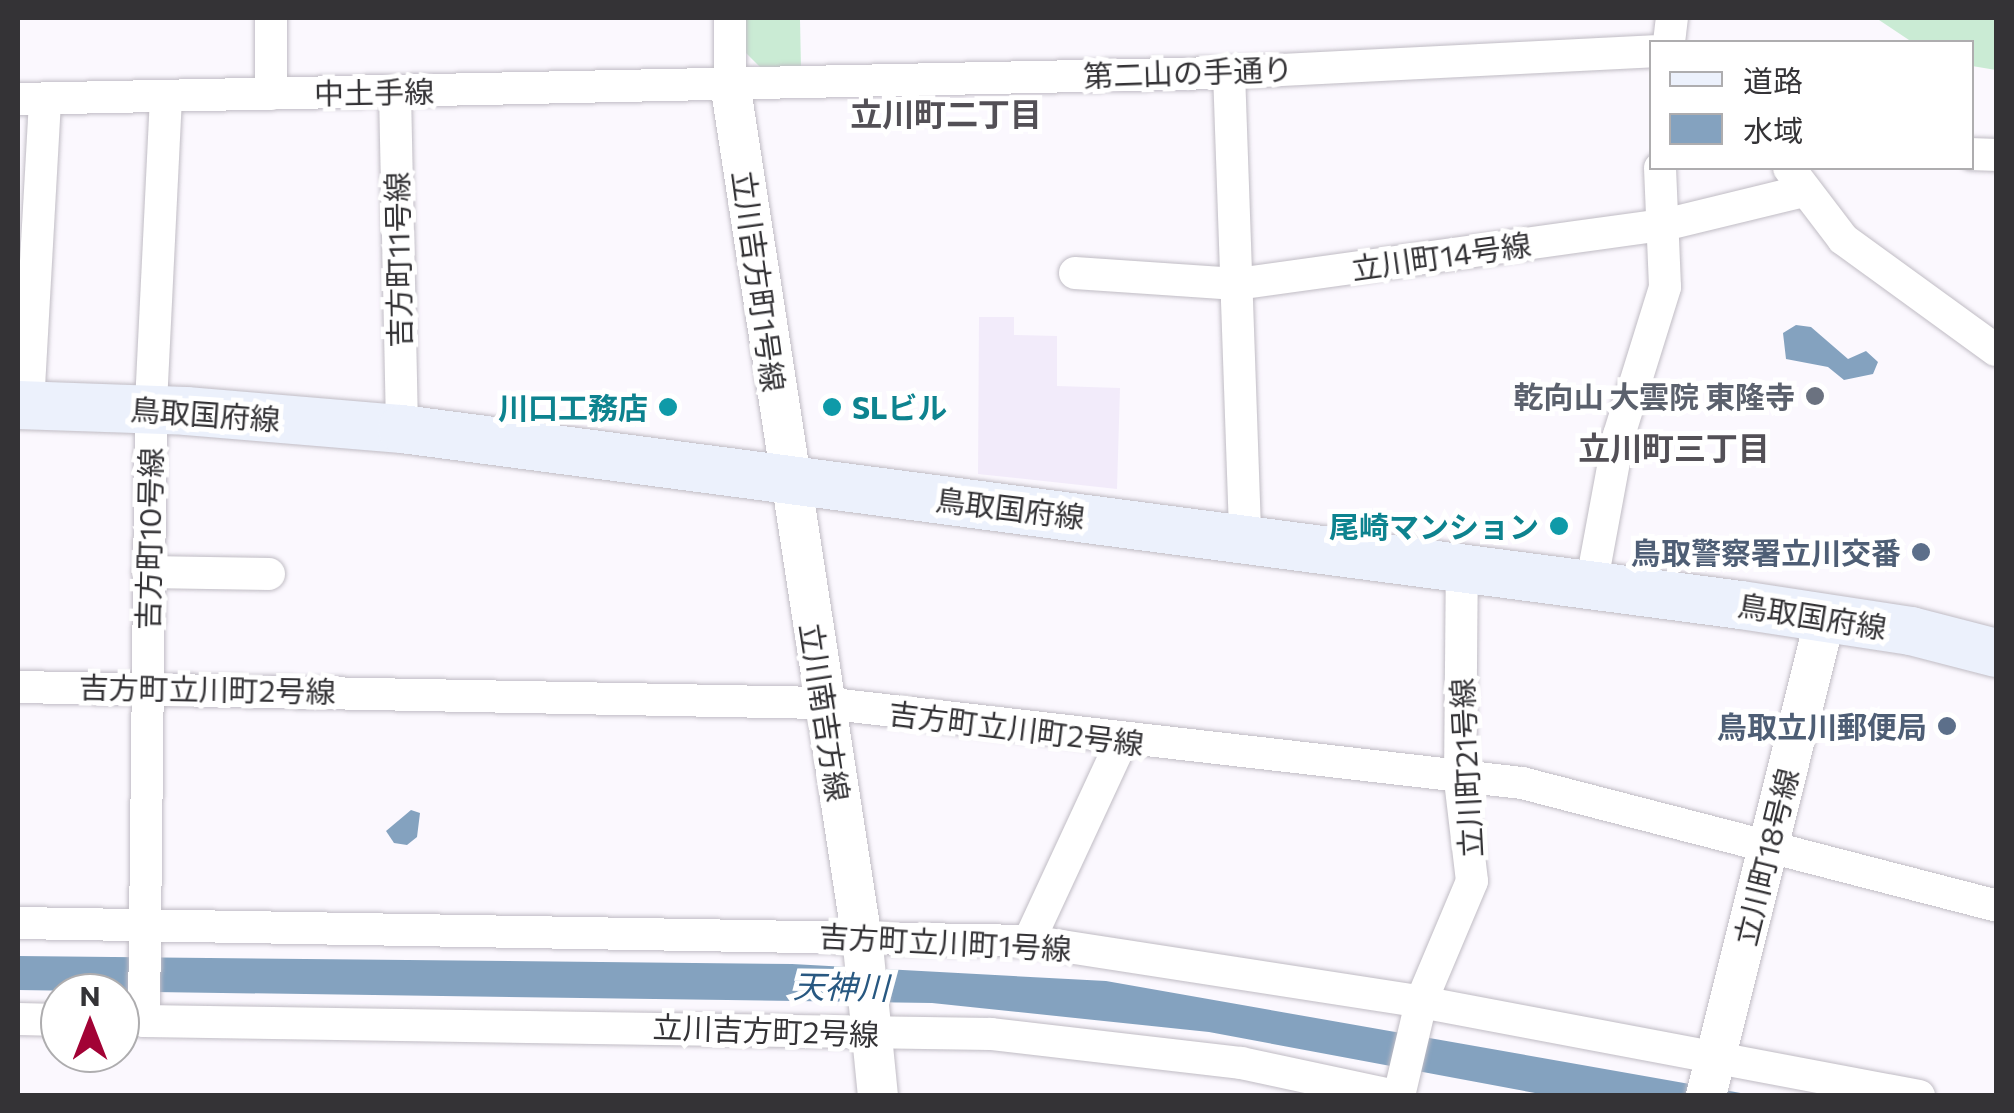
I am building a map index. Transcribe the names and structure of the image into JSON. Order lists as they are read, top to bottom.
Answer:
{
  "streets": {
    "main road": ["鳥取国府線"],
    "street": [
      "第二山の手通り",
      "中土手線",
      "立川町14号線",
      "吉方町11号線",
      "立川吉方町1号線",
      "吉方町10号線",
      "吉方町立川町2号線",
      "立川南吉方線",
      "立川町21号線",
      "立川町18号線",
      "吉方町立川町1号線",
      "立川吉方町2号線"
    ]
  },
  "crossings": [
    ["第二山の手通り", "中土手線"],
    ["第二山の手通り", "立川吉方町1号線"],
    ["中土手線", "吉方町11号線"],
    ["中土手線", "立川吉方町1号線"],
    ["中土手線", "吉方町10号線"],
    ["吉方町11号線", "鳥取国府線"],
    ["立川吉方町1号線", "鳥取国府線"],
    ["立川吉方町1号線", "立川南吉方線"],
    ["鳥取国府線", "吉方町10号線"],
    ["鳥取国府線", "立川南吉方線"],
    ["鳥取国府線", "立川町21号線"],
    ["鳥取国府線", "立川町18号線"],
    ["吉方町10号線", "吉方町立川町2号線"],
    ["吉方町10号線", "吉方町立川町1号線"],
    ["吉方町立川町2号線", "立川南吉方線"],
    ["吉方町立川町2号線", "立川町21号線"],
    ["吉方町立川町2号線", "立川町18号線"],
    ["立川南吉方線", "吉方町立川町1号線"],
    ["立川南吉方線", "立川吉方町2号線"],
    ["立川町21号線", "吉方町立川町1号線"],
    ["立川町21号線", "立川吉方町2号線"],
    ["立川町18号線", "吉方町立川町1号線"]
  ],
  "districts": ["立川町二丁目", "立川町三丁目"],
  "water": ["天神川"],
  "places": [
    "乾向山 大雲院 東隆寺",
    "川口工務店",
    "SLビル",
    "尾崎マンション",
    "鳥取警察署立川交番",
    "鳥取立川郵便局"
  ],
  "legend": ["道路", "水域"],
  "north": "top"
}
